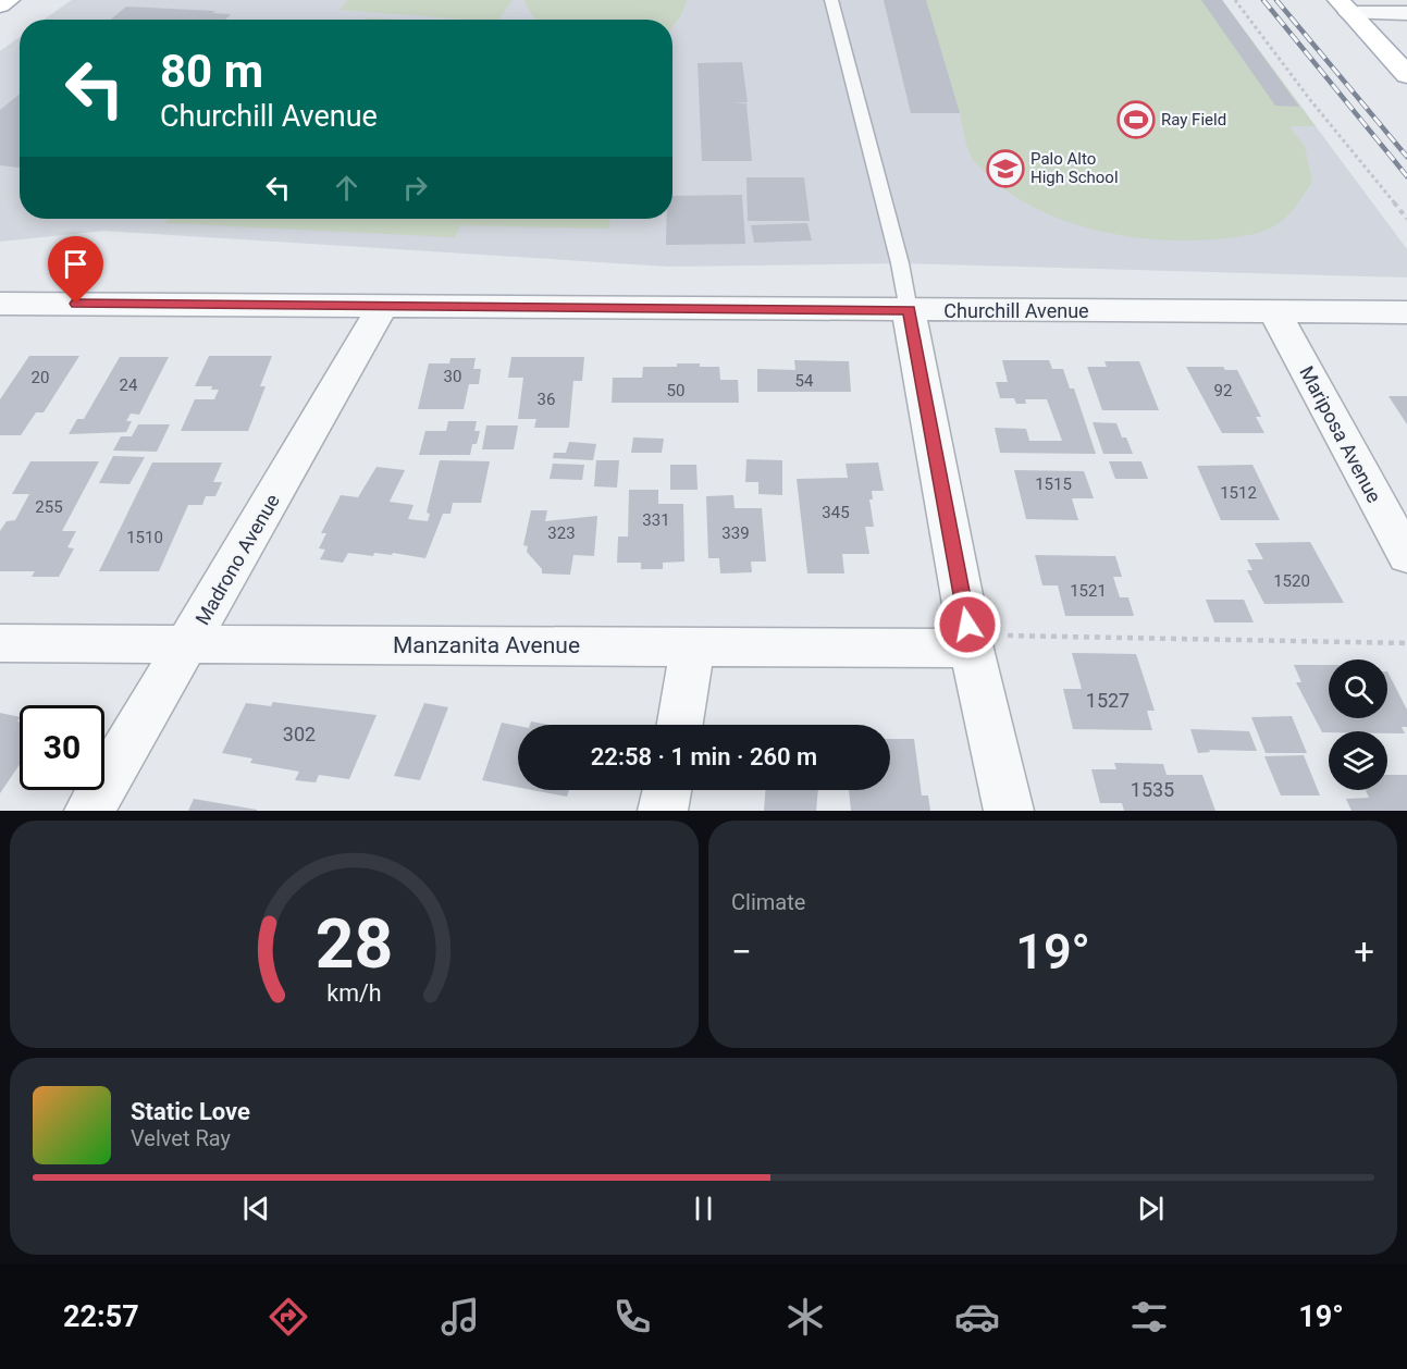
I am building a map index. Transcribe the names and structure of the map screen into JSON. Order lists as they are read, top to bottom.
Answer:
{
  "streets": {
    "street": [
      "Churchill Avenue",
      "Mariposa Avenue",
      "Madrono Avenue",
      "Manzanita Avenue"
    ]
  },
  "crossings": [
    ["Churchill Avenue", "Mariposa Avenue"],
    ["Churchill Avenue", "Madrono Avenue"],
    ["Madrono Avenue", "Manzanita Avenue"]
  ],
  "places": {
    "sports": ["Ray Field"],
    "school or university": ["Palo Alto High School"]
  },
  "house_numbers": [
    "30",
    "20",
    "54",
    "24",
    "50",
    "92",
    "36",
    "1515",
    "1512",
    "255",
    "345",
    "331",
    "323",
    "339",
    "1510",
    "1520",
    "1521",
    "1527",
    "302",
    "1535"
  ],
  "page": {
    "turn": ["80 m", "Churchill Avenue"],
    "limit": "30",
    "trip": "22:58 · 1 min · 260 m",
    "tile": "Climate",
    "heat": ["−", "19°", "+"],
    "song": ["Static Love", "Velvet Ray"],
    "tabs": ["22:57", "19°"],
    "gauge": ["28", "km/h"]
  }
}
